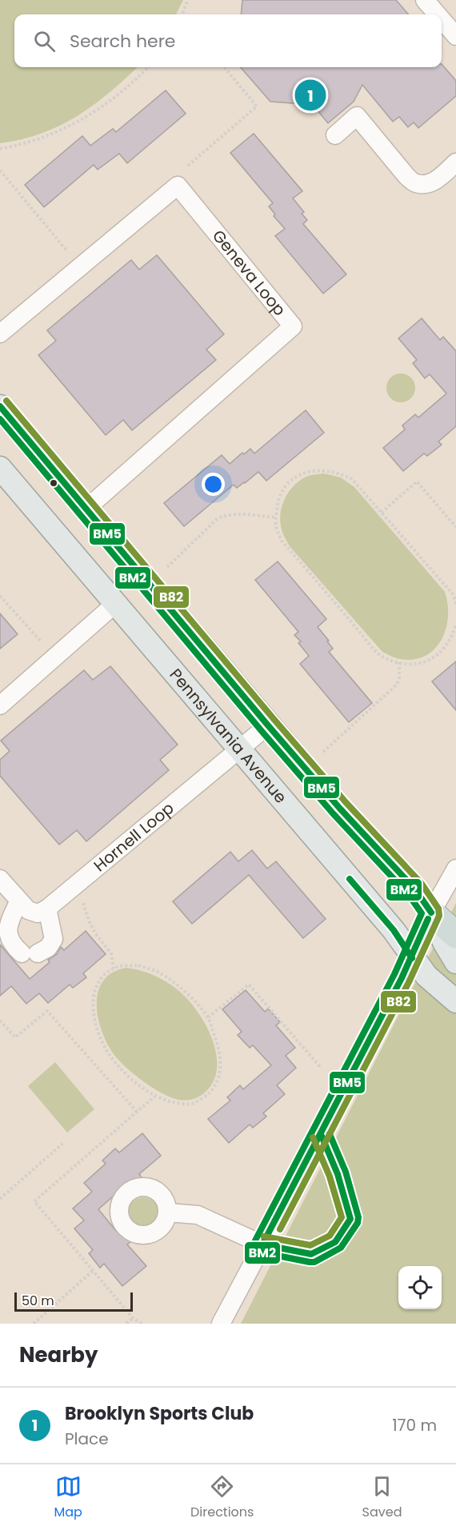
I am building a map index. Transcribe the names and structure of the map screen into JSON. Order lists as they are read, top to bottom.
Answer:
{
  "streets": {
    "main road": ["Pennsylvania Avenue"],
    "street": ["Geneva Loop", "Hornell Loop"]
  },
  "crossings": [
    ["Pennsylvania Avenue", "Hornell Loop"]
  ],
  "lines": ["transit line B82", "transit line BM5", "transit line BM2"],
  "scale_bar": "50 m",
  "page": {
    "search": "Search here",
    "pins": "1",
    "scale": "50 m",
    "heading": "Nearby",
    "list": [
      {
        "mark": "1",
        "name": "Brooklyn Sports Club",
        "note": "Place",
        "value": "170 m"
      }
    ],
    "nav": ["Map", "Directions", "Saved"]
  }
}
